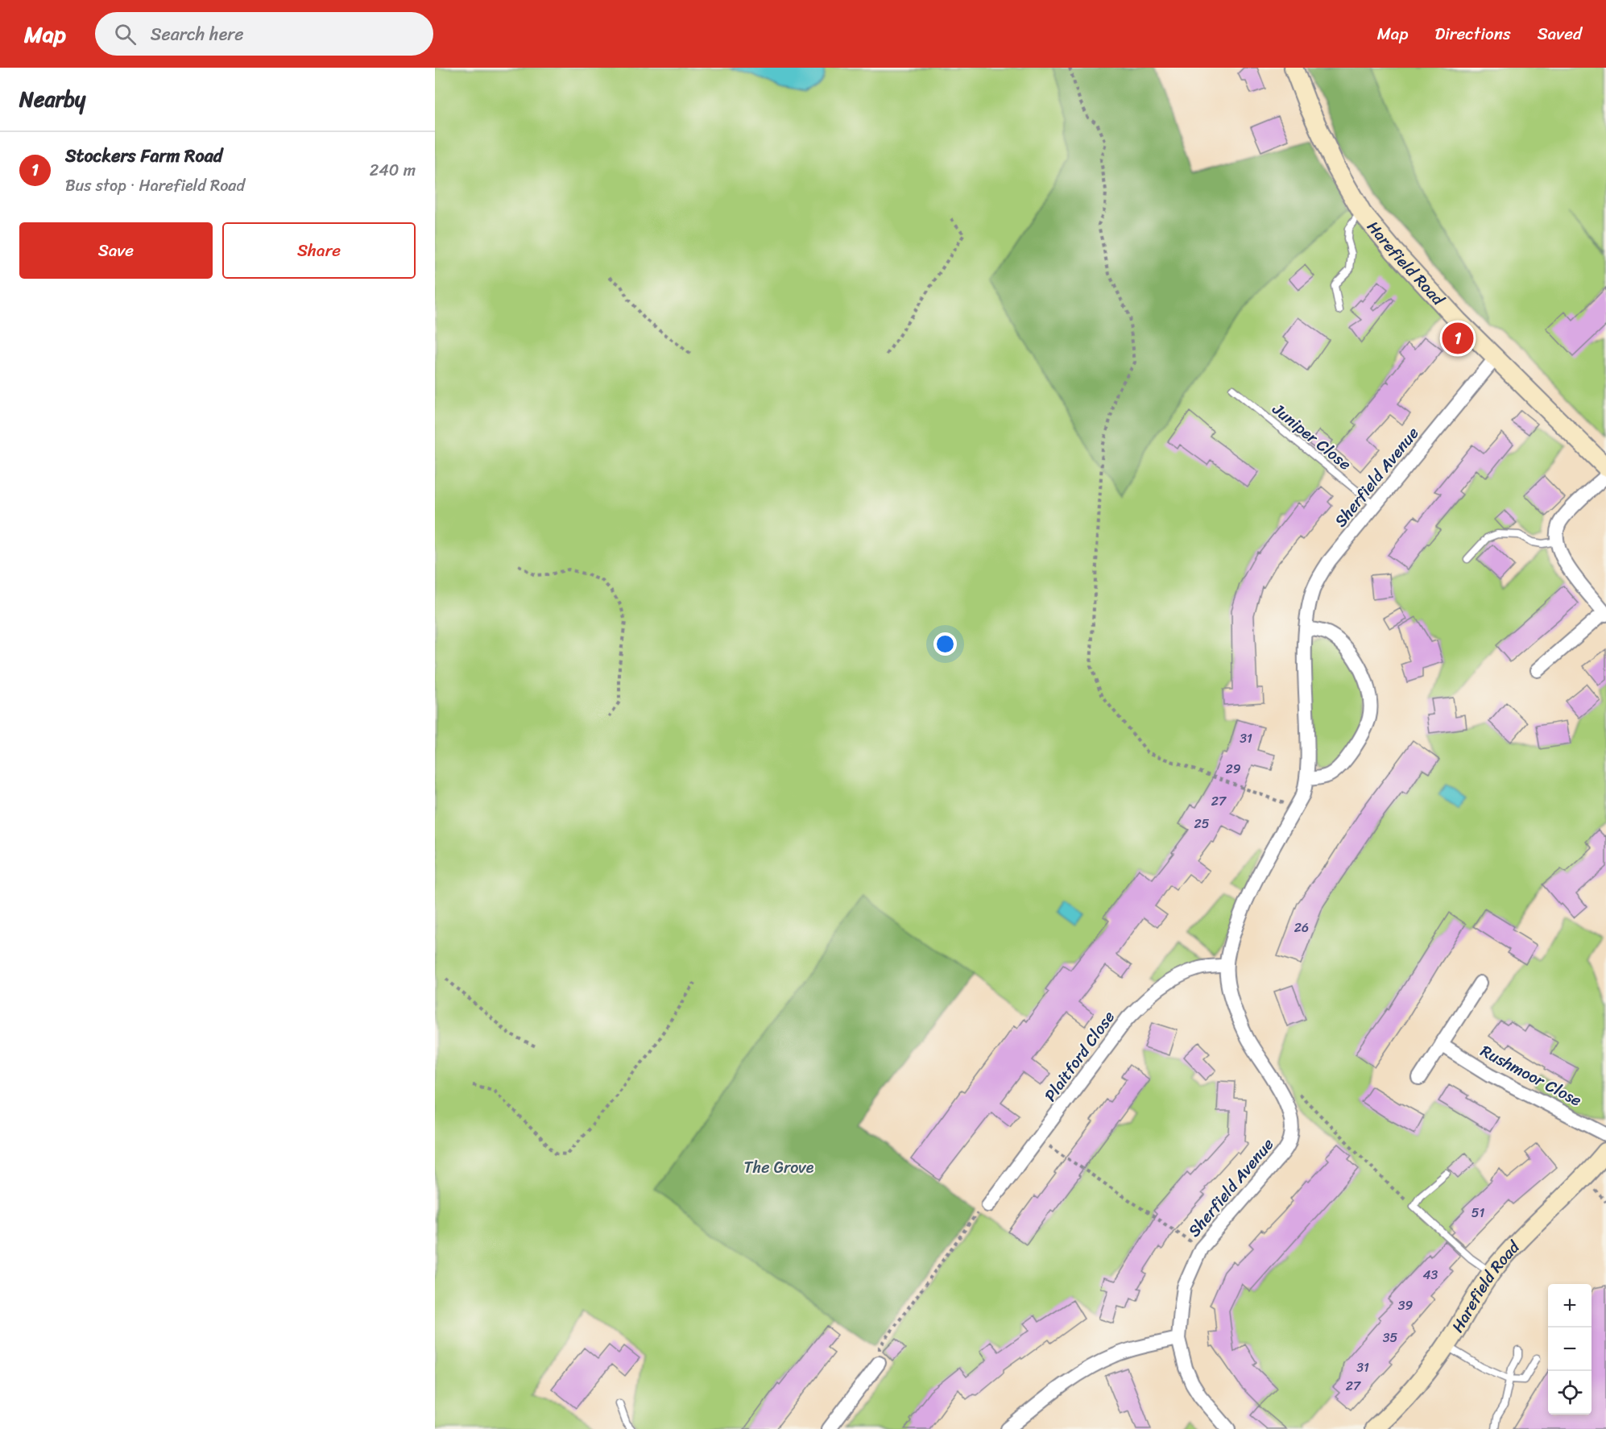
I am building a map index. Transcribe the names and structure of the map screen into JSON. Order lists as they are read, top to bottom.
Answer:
{
  "streets": {
    "street": [
      "Harefield Road",
      "Sherfield Avenue",
      "Plaitford Close",
      "Rushmoor Close"
    ],
    "lane": ["Juniper Close"]
  },
  "crossings": [
    ["Harefield Road", "Sherfield Avenue"],
    ["Juniper Close", "Sherfield Avenue"],
    ["Sherfield Avenue", "Plaitford Close"]
  ],
  "parks": ["The Grove"],
  "house_numbers": [
    "31",
    "29",
    "27",
    "25",
    "26",
    "51",
    "43",
    "39",
    "35",
    "31",
    "27"
  ],
  "page": {
    "header": "Map",
    "search": "Search here",
    "nav": ["Map", "Directions", "Saved"],
    "heading": "Nearby",
    "list": [
      {
        "mark": "1",
        "name": "Stockers Farm Road",
        "note": "Bus stop · Harefield Road",
        "value": "240 m"
      }
    ],
    "buttons": ["Save", "Share"],
    "pins": "1",
    "map_buttons": ["+", "−"]
  }
}
